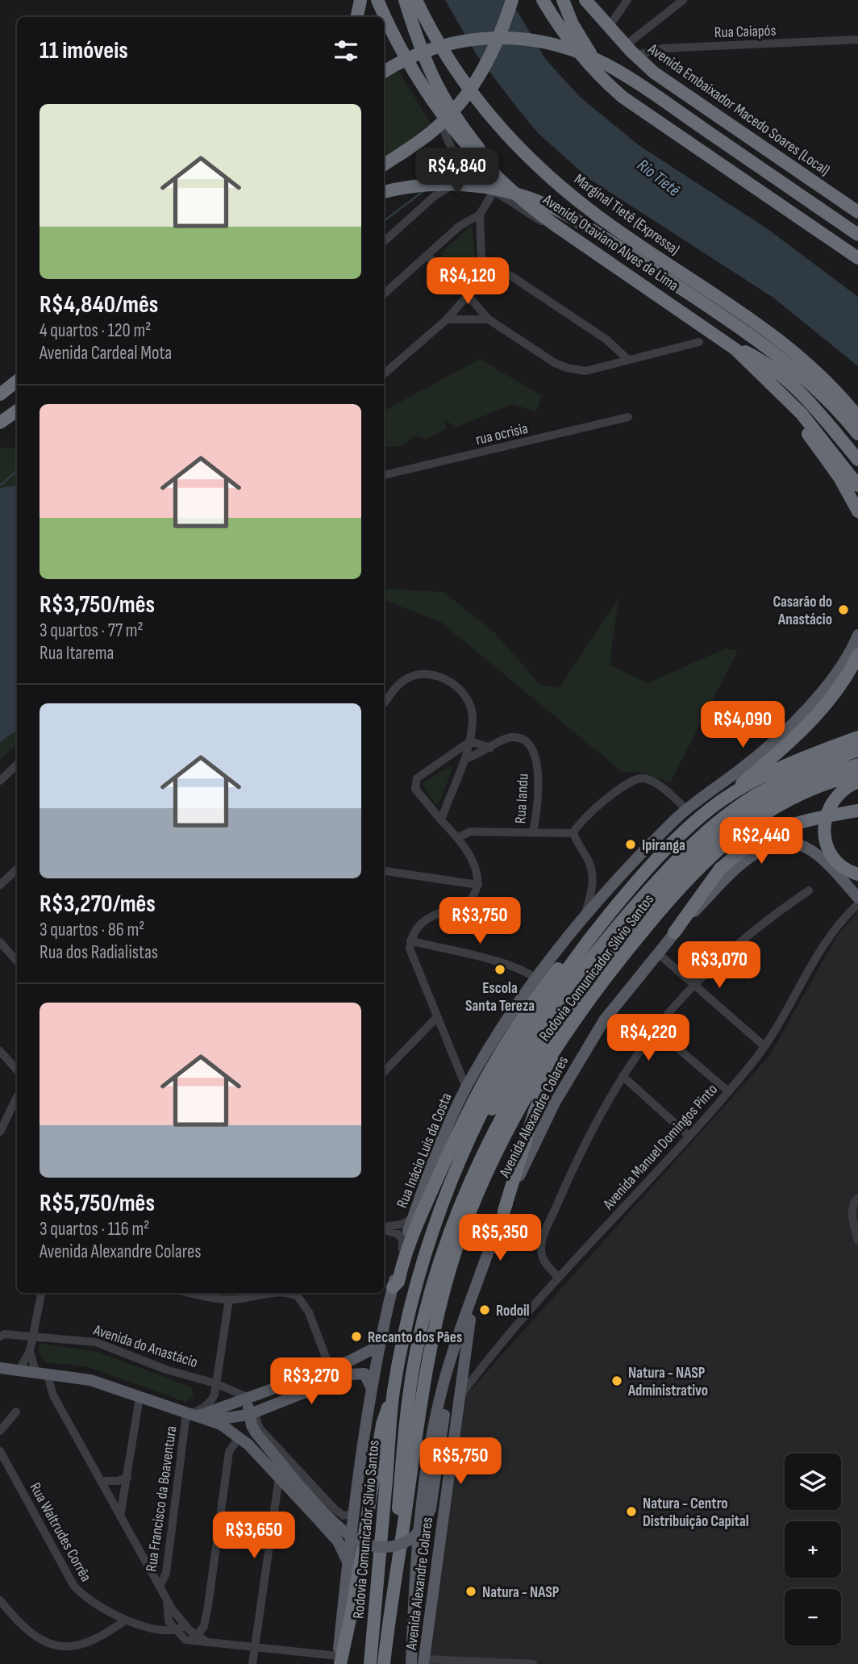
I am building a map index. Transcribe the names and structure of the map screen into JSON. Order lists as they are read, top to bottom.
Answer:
{
  "streets": {
    "highway": [
      "Avenida Embaixador Macedo Soares (Local)",
      "Marginal Tietê (Expressa)",
      "Avenida Otaviano Alves de Lima",
      "Rodovia Comunicador Silvio Santos"
    ],
    "main road": ["Avenida Alexandre Colares", "Rua Inácio Luis da Costa"],
    "street": [
      "Rua Caiapós",
      "rua ocrisia",
      "Rua Iandu",
      "Avenida Manuel Domingos Pinto",
      "Avenida do Anastácio",
      "Rua Francisco da Boaventura",
      "Rua Waltrudes Corrêa"
    ]
  },
  "crossings": [
    ["Rua Caiapós", "Avenida Embaixador Macedo Soares (Local)"],
    ["Avenida Alexandre Colares", "Avenida Manuel Domingos Pinto"],
    ["Rua Inácio Luis da Costa", "Rua Waltrudes Corrêa"]
  ],
  "water": ["Rio Tietê"],
  "places": [
    "Casarão do Anastácio",
    "Ipiranga",
    "Escola Santa Tereza",
    "Rodoil",
    "Recanto dos Pães",
    "Natura - NASP Administrativo",
    "Natura - Centro Distribuição Capital",
    "Natura - NASP"
  ],
  "page": {
    "heading": "11 imóveis",
    "list": [
      {
        "name": "R$4,840/mês",
        "note": "4 quartos · 120 m² · Avenida Cardeal Mota"
      },
      {
        "name": "R$3,750/mês",
        "note": "3 quartos · 77 m² · Rua Itarema"
      },
      {
        "name": "R$3,270/mês",
        "note": "3 quartos · 86 m² · Rua dos Radialistas"
      },
      {
        "name": "R$5,750/mês",
        "note": "3 quartos · 116 m² · Avenida Alexandre Colares"
      }
    ],
    "price": [
      "R$4,840",
      "R$4,120",
      "R$4,090",
      "R$2,440",
      "R$3,750",
      "R$3,070",
      "R$4,220",
      "R$5,350",
      "R$3,270",
      "R$5,750",
      "R$3,650"
    ],
    "map_buttons": ["+", "−"]
  }
}
